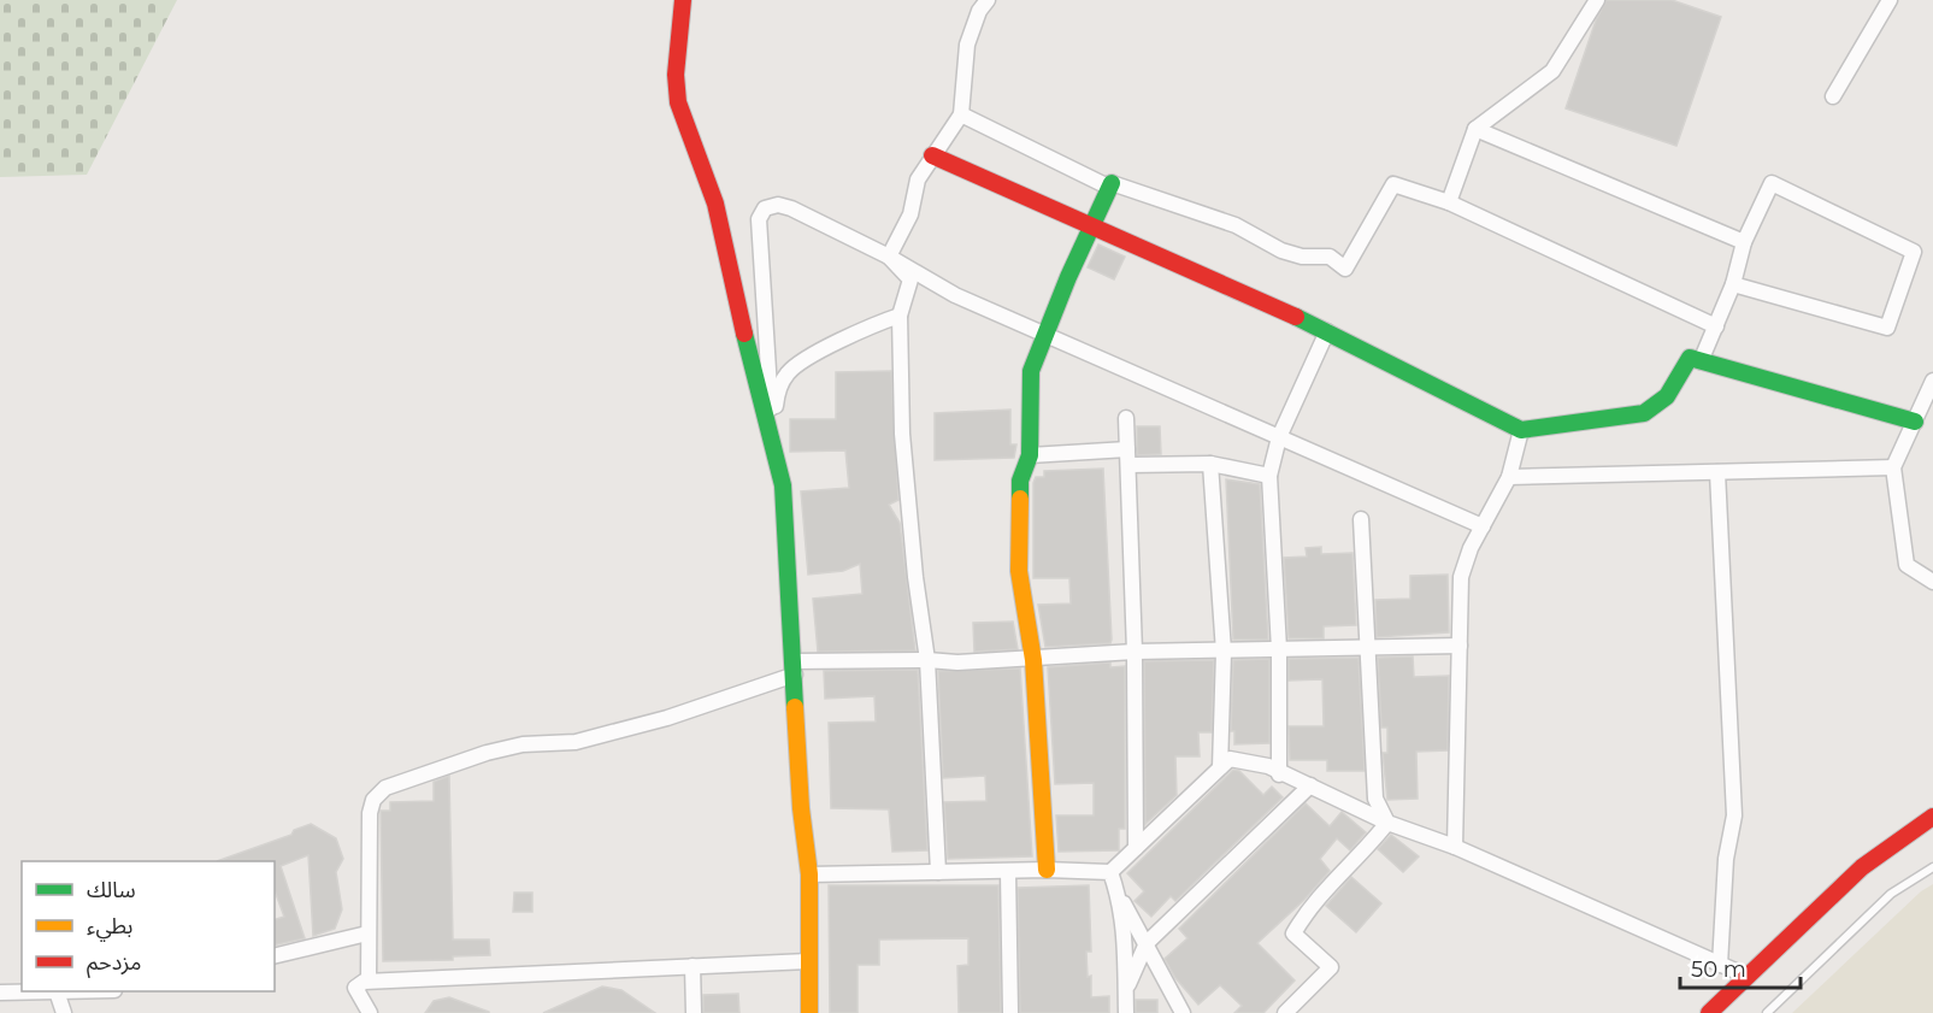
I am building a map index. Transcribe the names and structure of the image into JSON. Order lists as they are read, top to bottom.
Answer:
{
  "legend": ["سالك", "بطيء", "مزدحم"],
  "scale_bar": "50 m"
}
